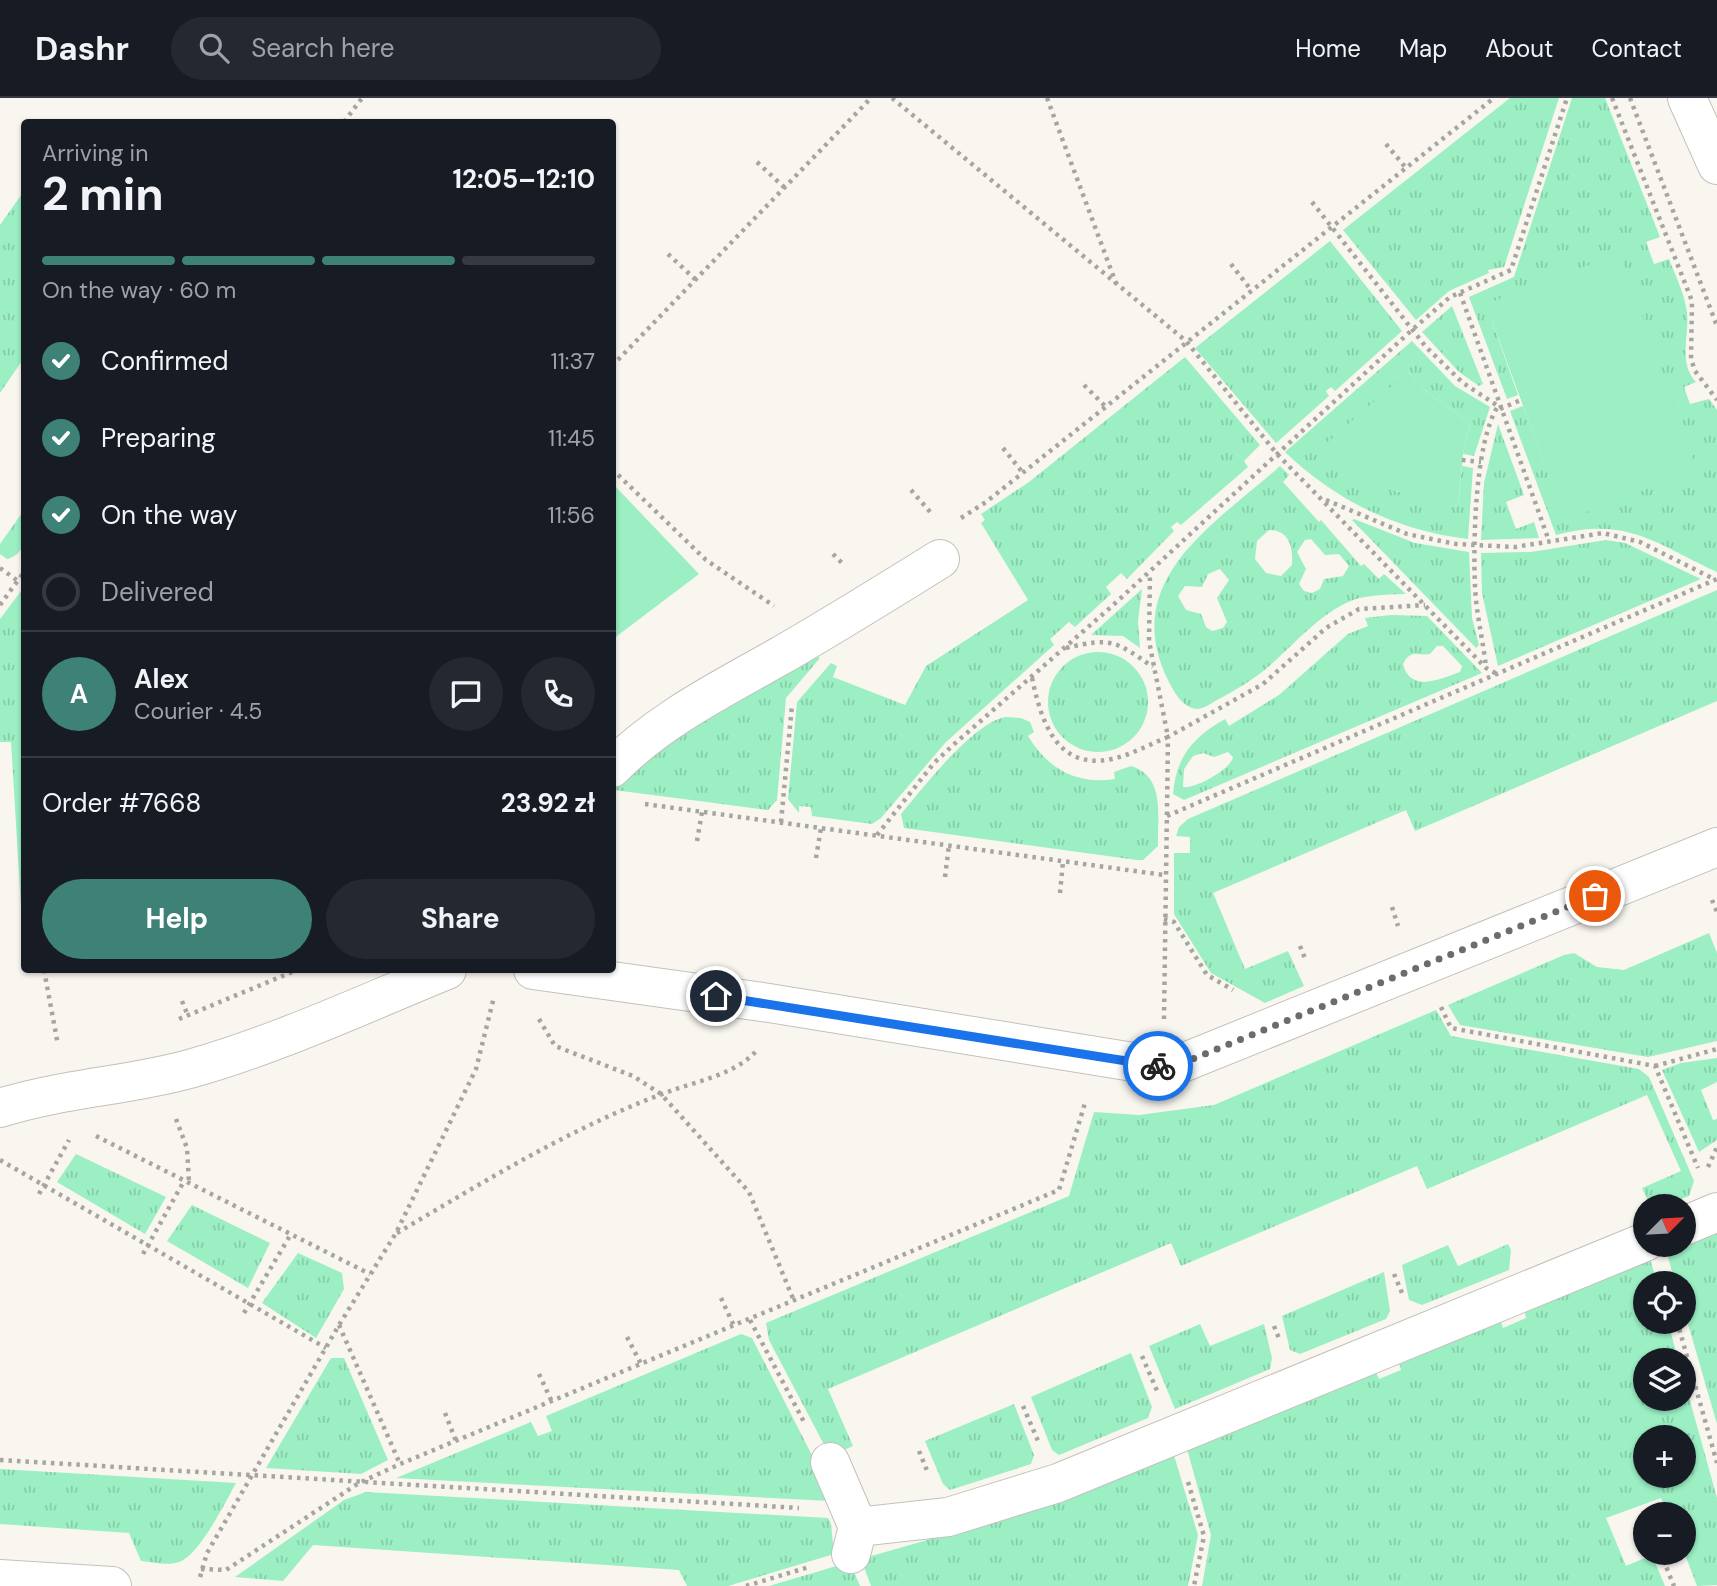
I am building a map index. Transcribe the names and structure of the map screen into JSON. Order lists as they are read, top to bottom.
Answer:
{
  "north": "top right",
  "page": {
    "header": "Dashr",
    "search": "Search here",
    "nav": [
      "Home",
      "Map",
      "About",
      "Contact"
    ],
    "heading": ["2 min", "Arriving in", "12:05–12:10"],
    "panel": [
      "Alex",
      "Courier · 4.5",
      "Order #7668",
      "23.92 zł"
    ],
    "bar": "On the way · 60 m",
    "list": [
      ["Confirmed", "11:37"],
      ["Preparing", "11:45"],
      ["On the way", "11:56"],
      "Delivered"
    ],
    "round": "A",
    "buttons": ["Help", "Share"],
    "map_buttons": ["+", "−"]
  }
}
